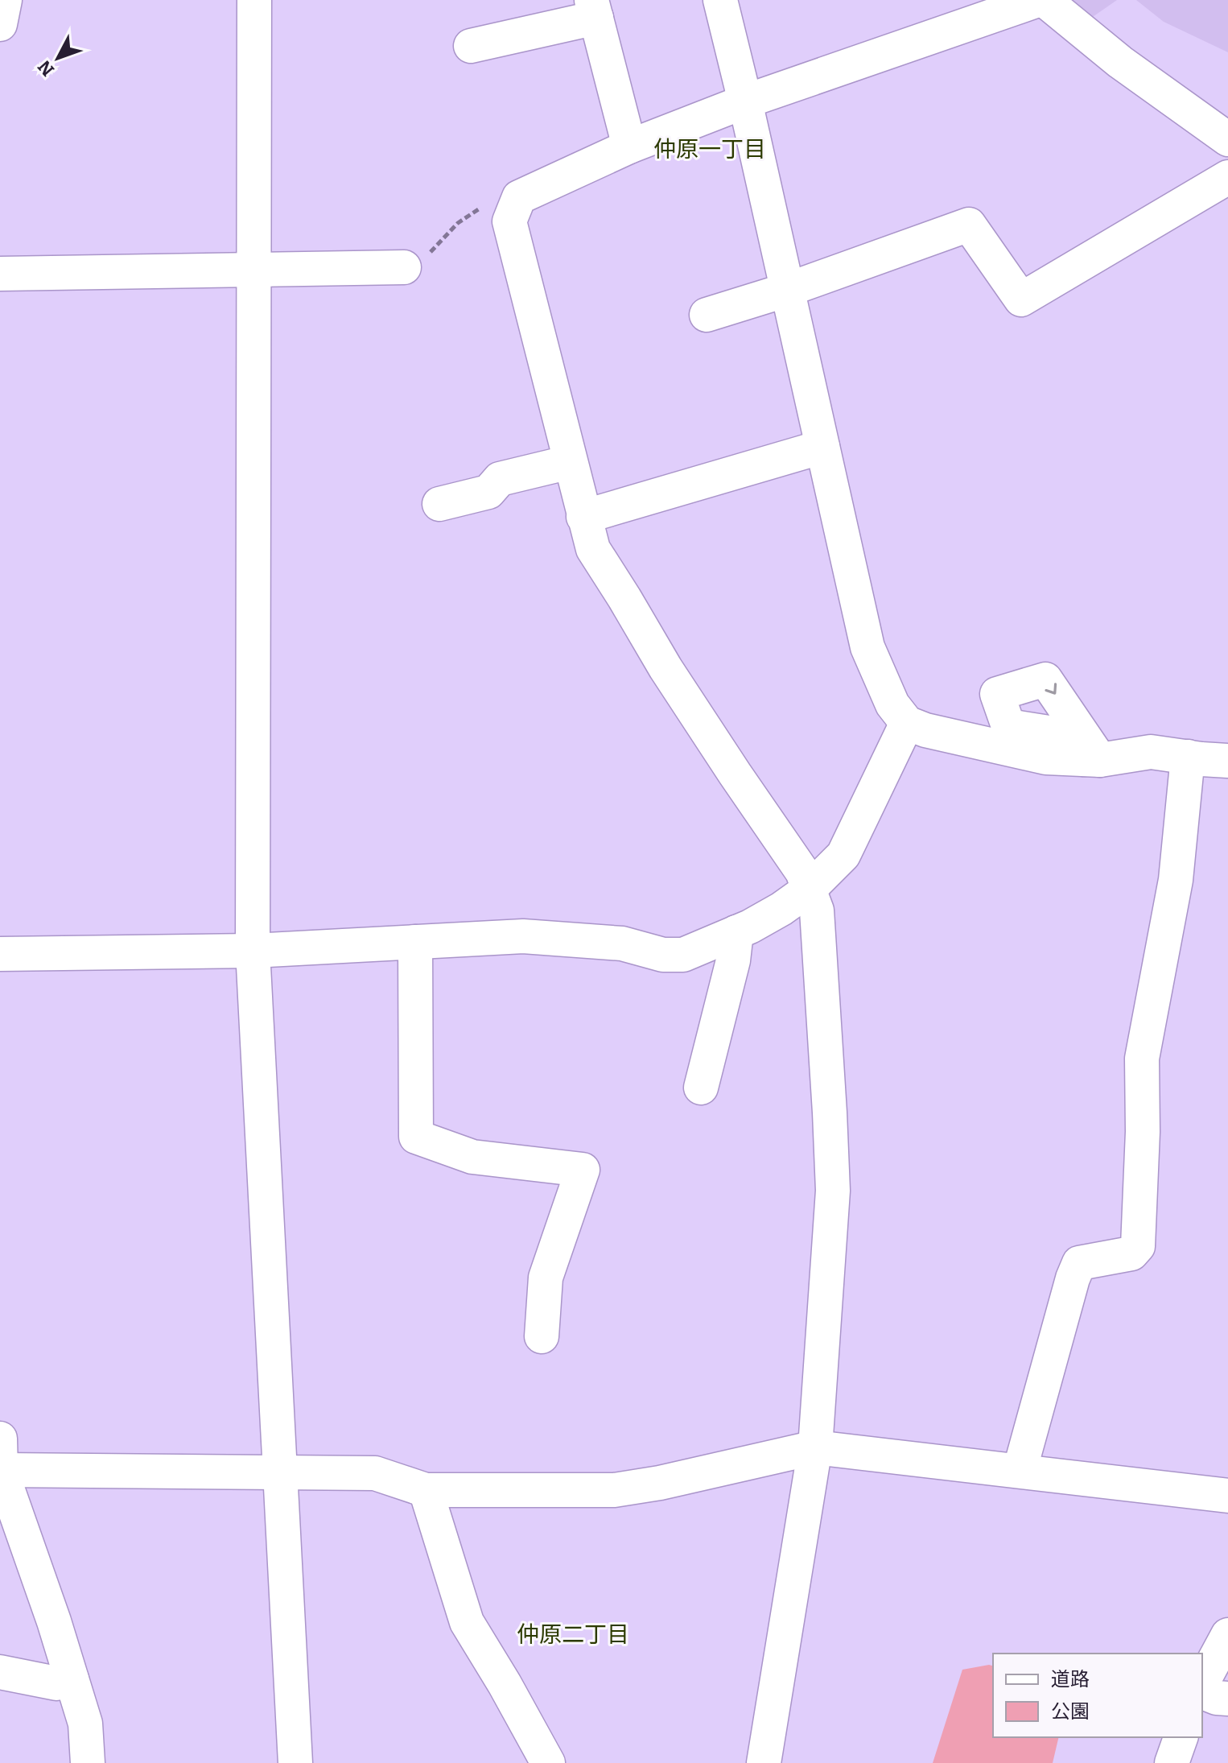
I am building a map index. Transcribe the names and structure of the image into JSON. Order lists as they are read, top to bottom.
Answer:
{
  "districts": ["仲原一丁目", "仲原二丁目"],
  "legend": ["道路", "公園"],
  "north": "bottom left"
}
